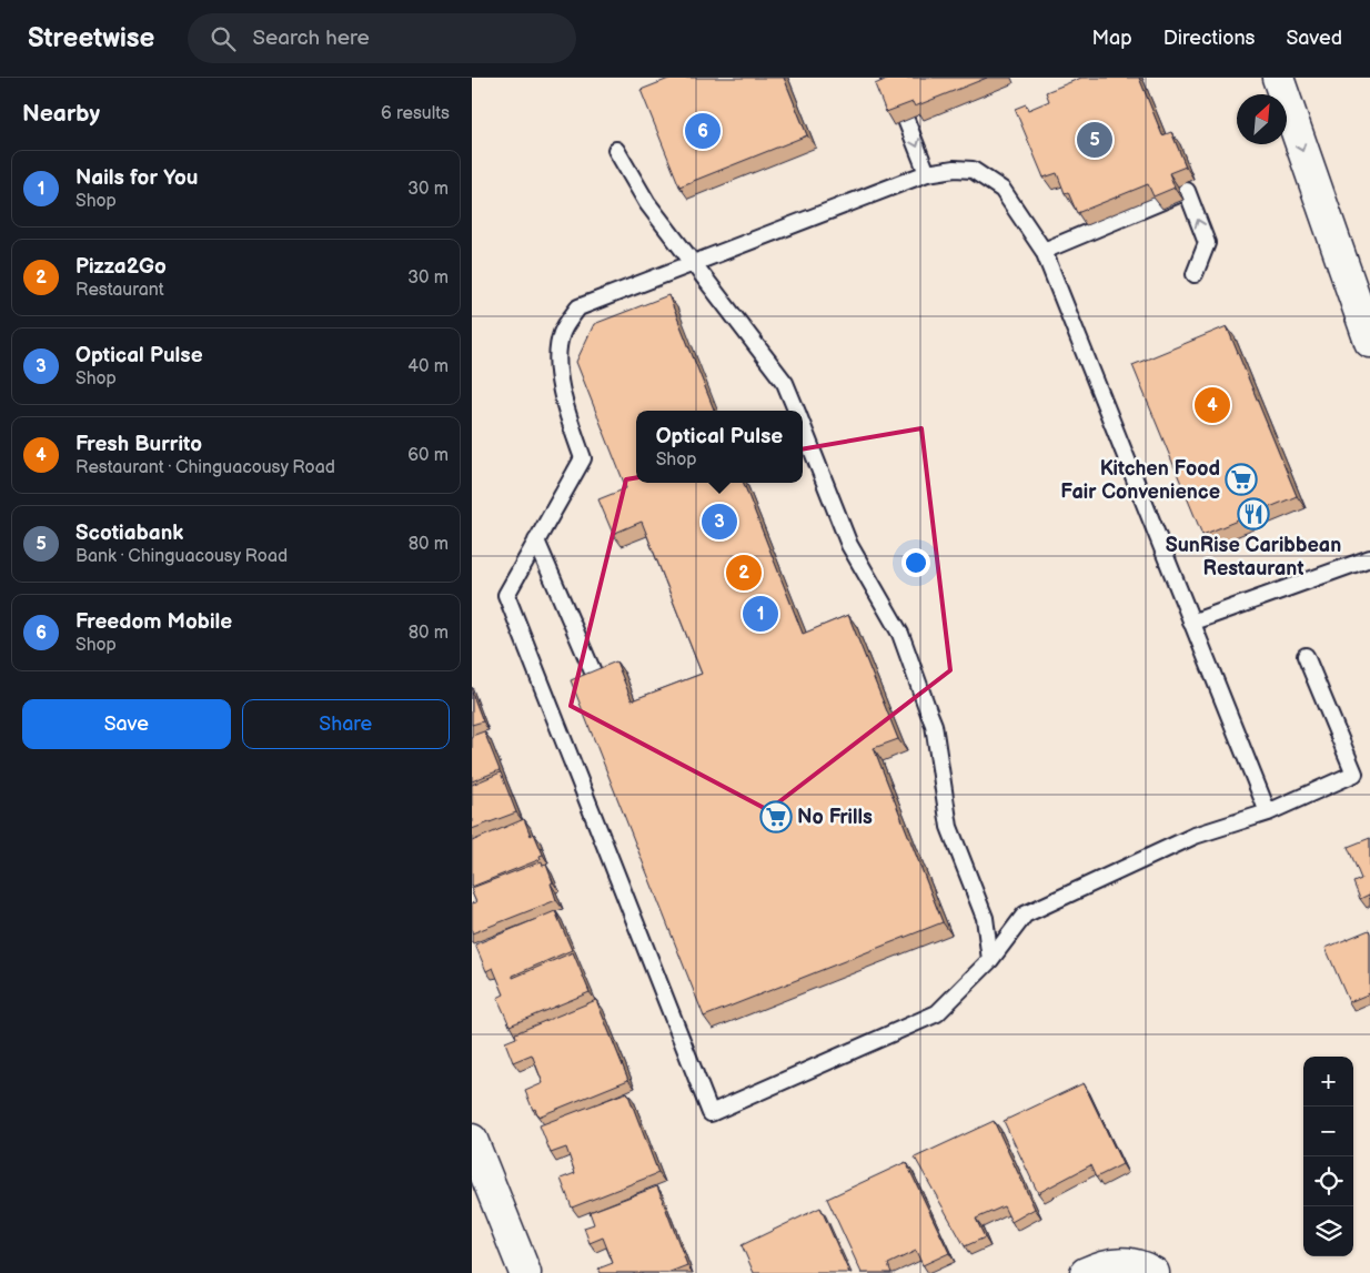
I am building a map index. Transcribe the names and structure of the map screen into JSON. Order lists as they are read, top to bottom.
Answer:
{
  "places": {
    "supermarket": ["Kitchen Food Fair Convenience", "No Frills"],
    "restaurant": ["SunRise Caribbean Restaurant"]
  },
  "north": "top right",
  "page": {
    "header": "Streetwise",
    "search": "Search here",
    "nav": ["Map", "Directions", "Saved"],
    "heading": ["Nearby", "6 results"],
    "pins": [
      "6",
      "5",
      "4",
      "3",
      "2",
      "1"
    ],
    "list": [
      {
        "mark": "1",
        "name": "Nails for You",
        "note": "Shop",
        "value": "30 m"
      },
      {
        "mark": "2",
        "name": "Pizza2Go",
        "note": "Restaurant",
        "value": "30 m"
      },
      {
        "mark": "3",
        "name": "Optical Pulse",
        "note": "Shop",
        "value": "40 m"
      },
      {
        "mark": "4",
        "name": "Fresh Burrito",
        "note": "Restaurant · Chinguacousy Road",
        "value": "60 m"
      },
      {
        "mark": "5",
        "name": "Scotiabank",
        "note": "Bank · Chinguacousy Road",
        "value": "80 m"
      },
      {
        "mark": "6",
        "name": "Freedom Mobile",
        "note": "Shop",
        "value": "80 m"
      }
    ],
    "popup": ["Optical Pulse", "Shop"],
    "buttons": ["Save", "Share"],
    "map_buttons": ["+", "−"]
  }
}
